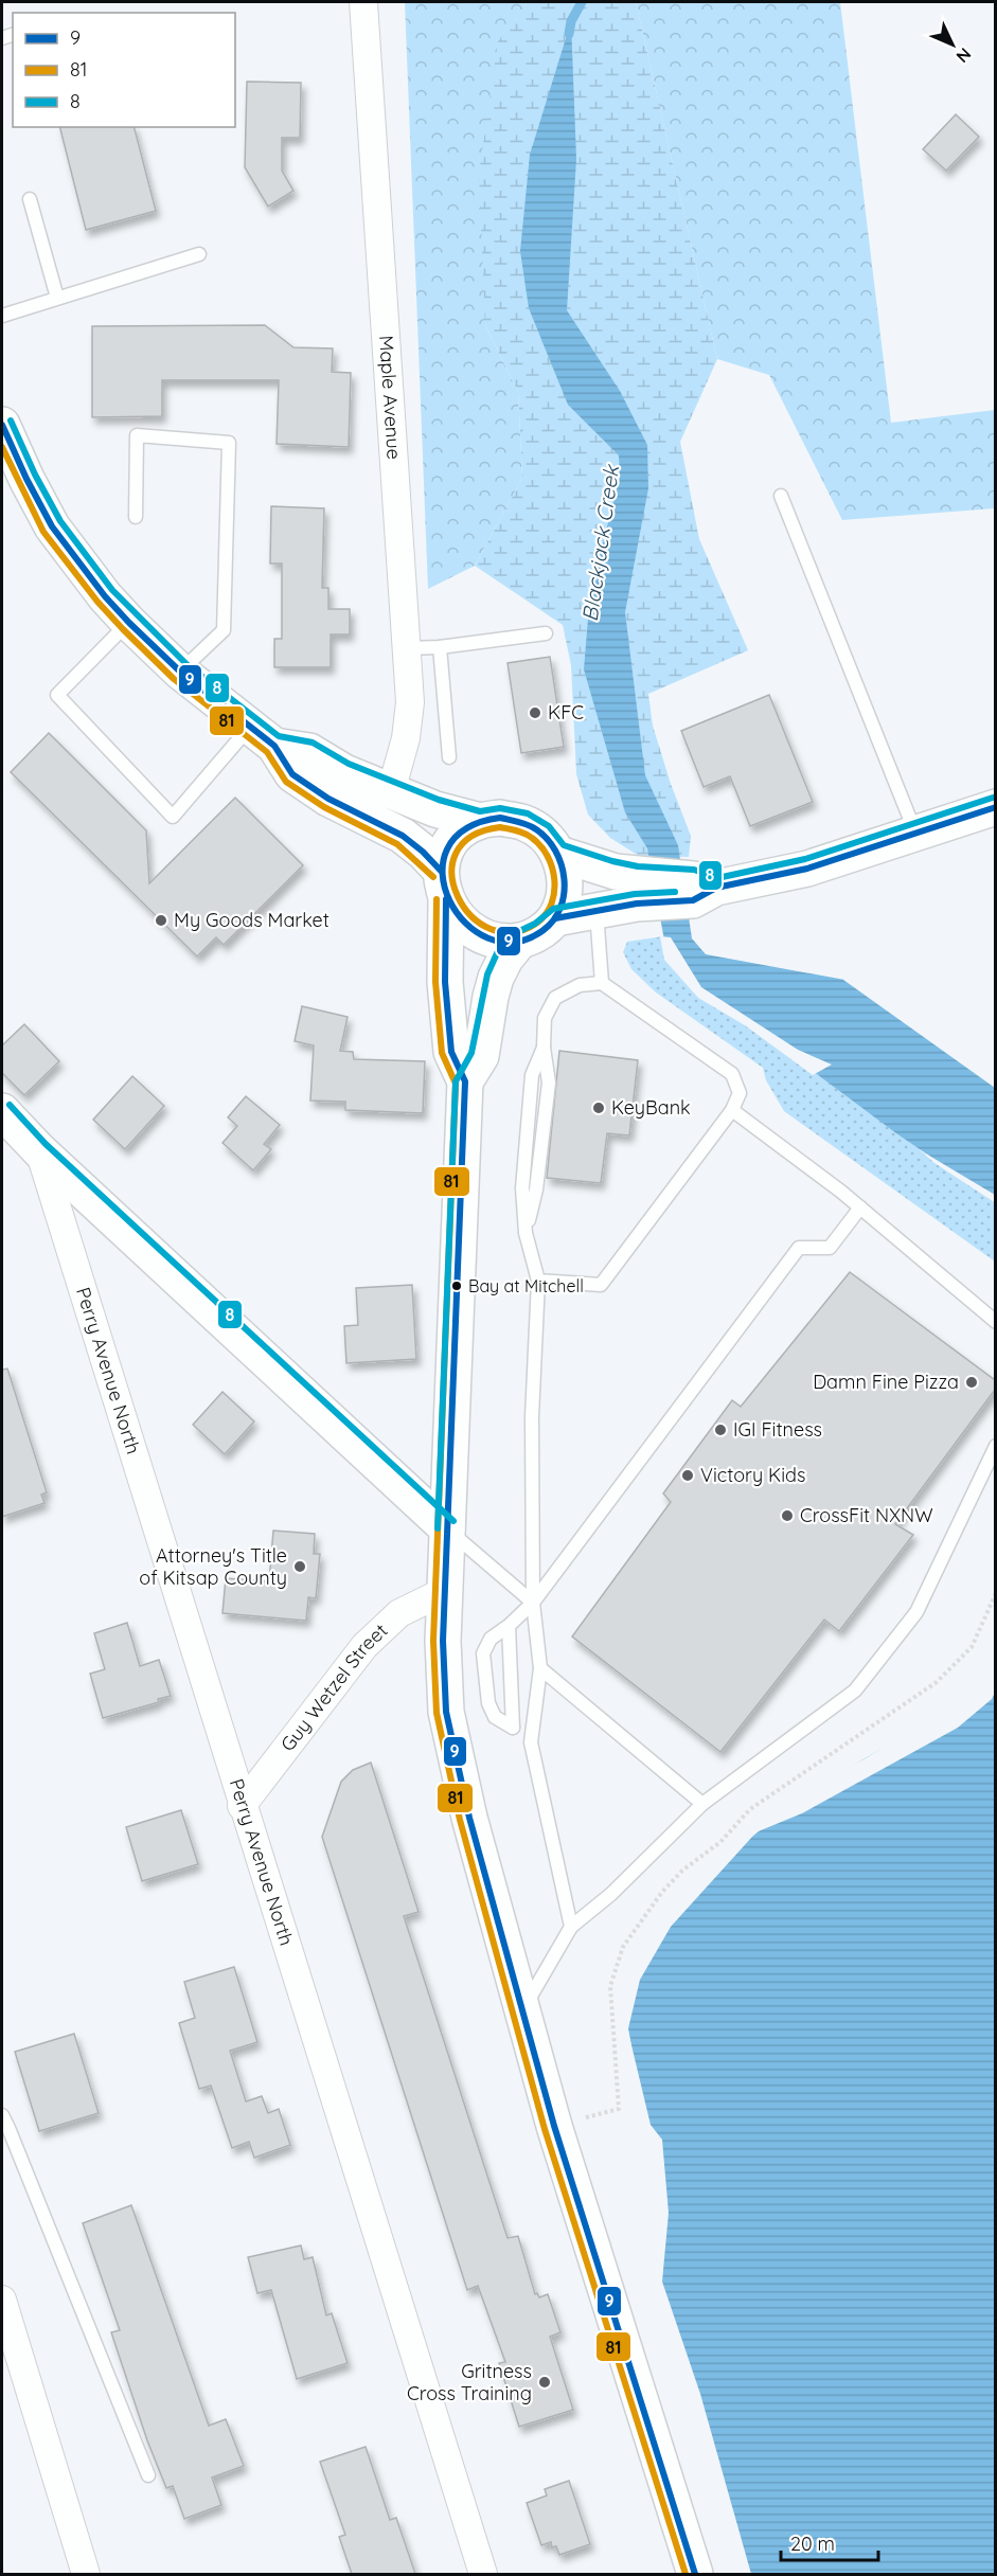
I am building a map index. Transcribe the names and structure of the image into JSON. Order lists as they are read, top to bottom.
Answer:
{
  "streets": {
    "street": ["Maple Avenue", "Perry Avenue North", "Guy Wetzel Street"]
  },
  "crossings": [
    ["Perry Avenue North", "Guy Wetzel Street"]
  ],
  "water": ["Blackjack Creek"],
  "places": [
    "KFC",
    "My Goods Market",
    "KeyBank",
    "Bay at Mitchell",
    "Damn Fine Pizza",
    "IGI Fitness",
    "Victory Kids",
    "CrossFit NXNW",
    "Attorney's Title of Kitsap County",
    "Gritness Cross Training"
  ],
  "lines": ["transit line 8", "transit line 9", "transit line 81"],
  "legend": ["9", "81", "8"],
  "scale_bar": "20 m",
  "north": "bottom right"
}
